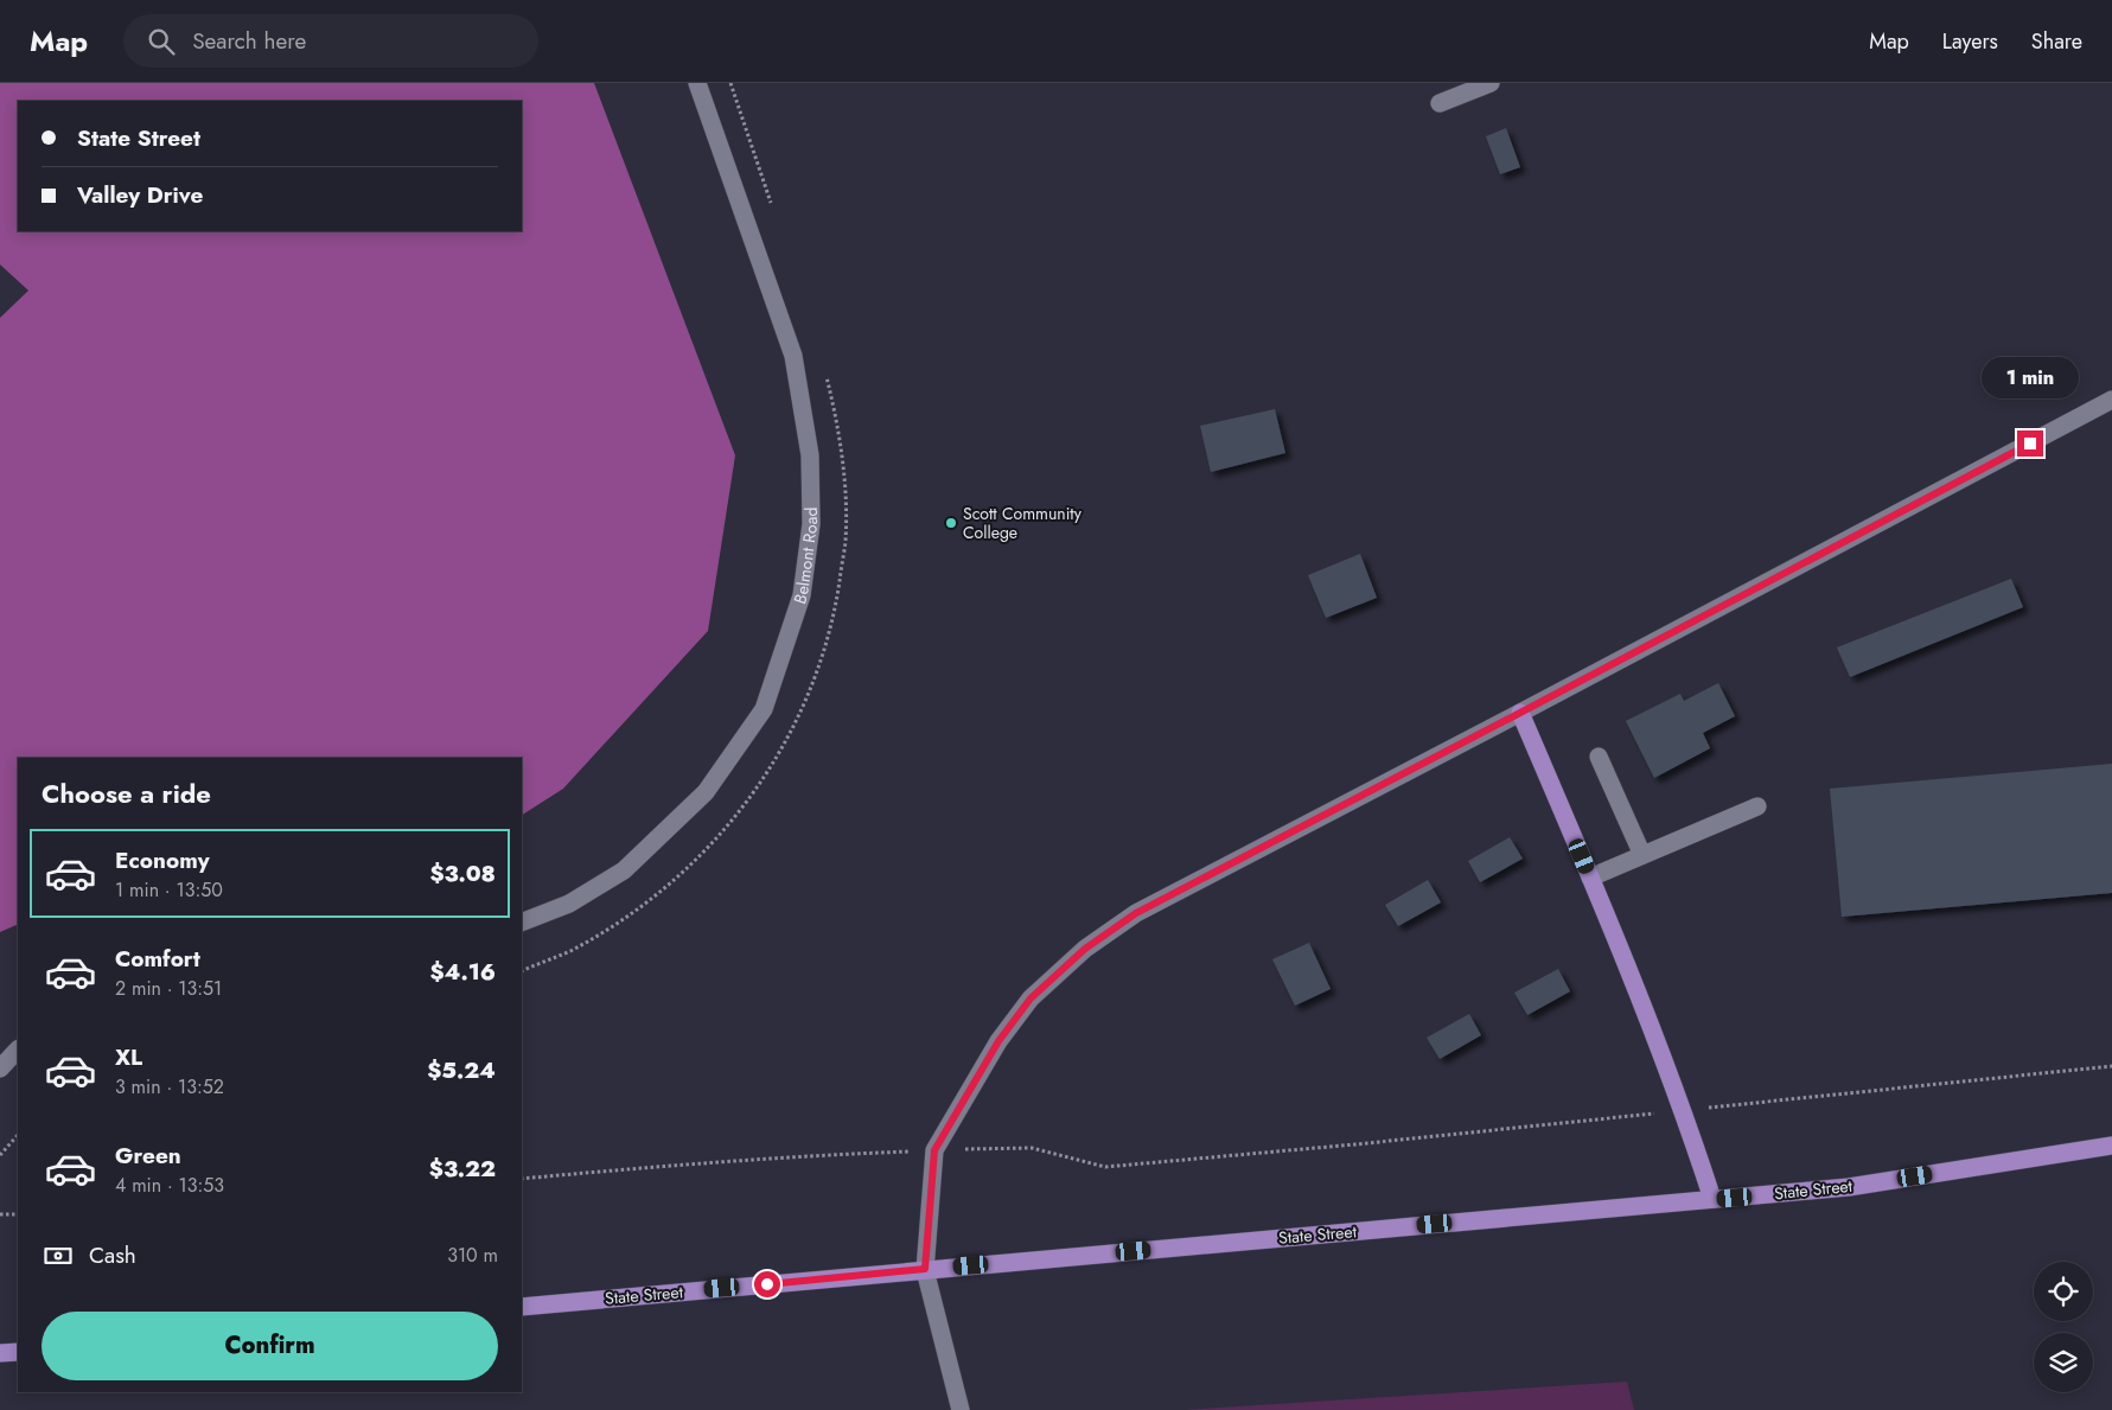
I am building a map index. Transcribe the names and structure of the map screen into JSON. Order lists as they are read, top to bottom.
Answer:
{
  "streets": {
    "main road": ["State Street"],
    "street": ["Belmont Road"]
  },
  "places": ["Scott Community College"],
  "page": {
    "header": "Map",
    "search": "Search here",
    "nav": ["Map", "Layers", "Share"],
    "banner": ["State Street", "Valley Drive"],
    "bubble": "1 min",
    "heading": "Choose a ride",
    "list": [
      {
        "name": "Economy",
        "note": "1 min · 13:50",
        "value": "$3.08"
      },
      {
        "name": "Comfort",
        "note": "2 min · 13:51",
        "value": "$4.16"
      },
      {
        "name": "XL",
        "note": "3 min · 13:52",
        "value": "$5.24"
      },
      {
        "name": "Green",
        "note": "4 min · 13:53",
        "value": "$3.22"
      }
    ],
    "pay": ["Cash", "310 m"],
    "buttons": "Confirm"
  }
}
